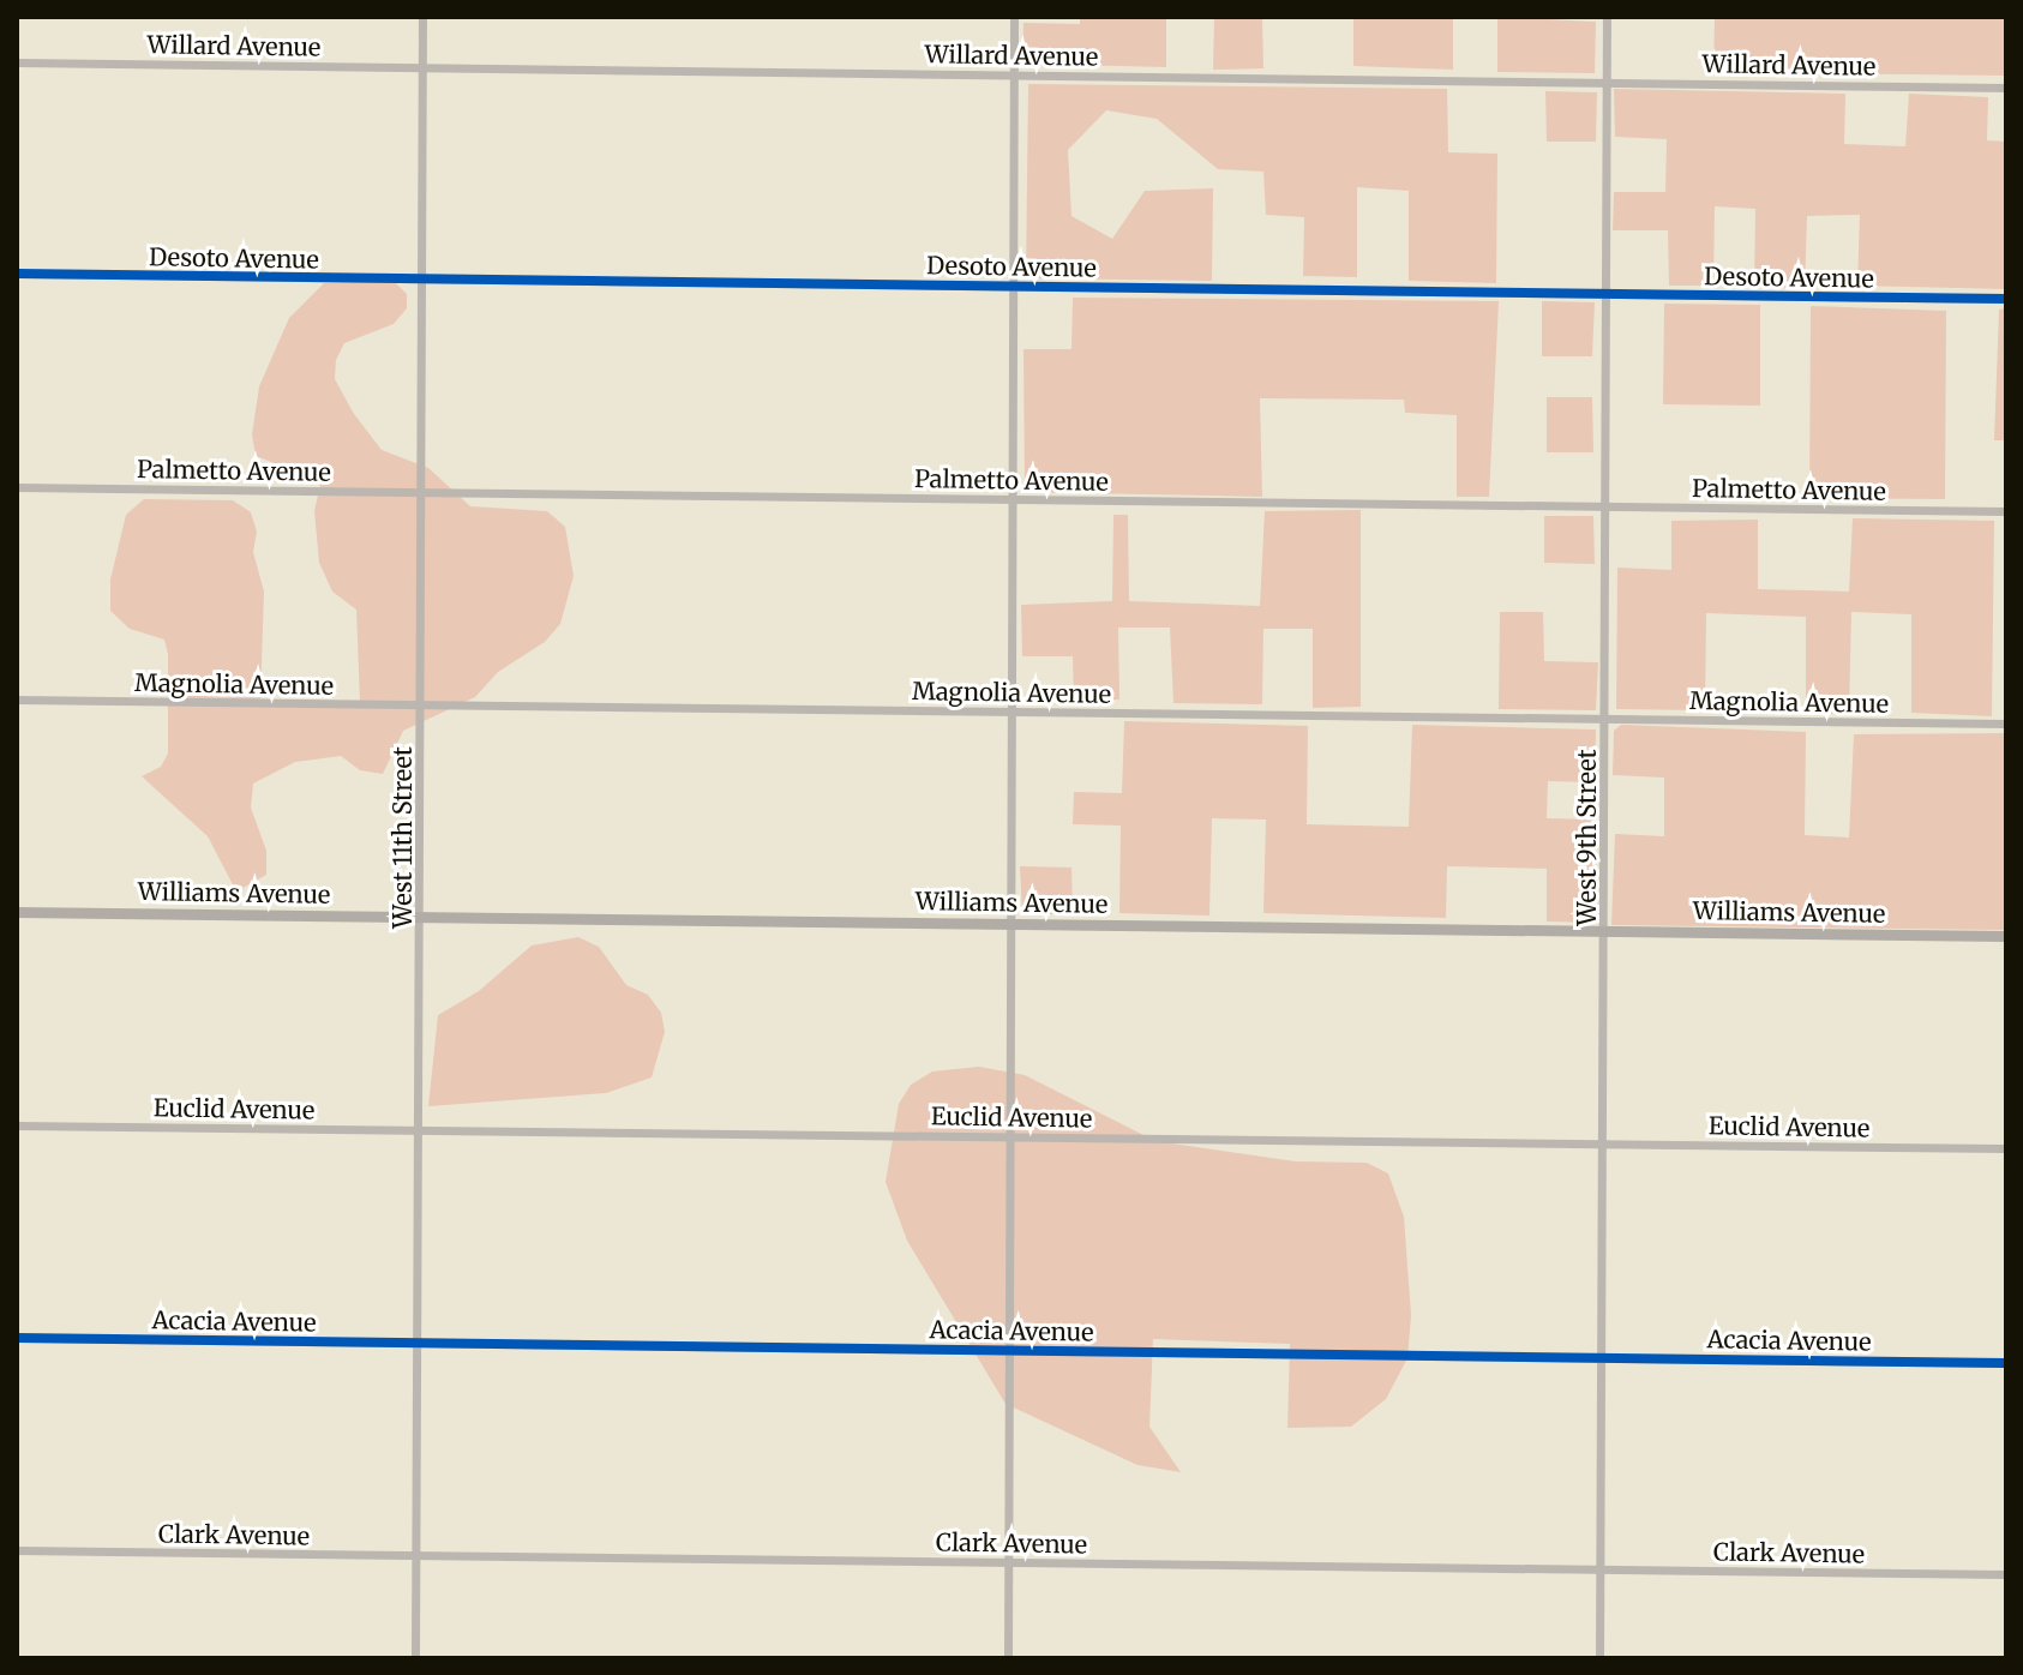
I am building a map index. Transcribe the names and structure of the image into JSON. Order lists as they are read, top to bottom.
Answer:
{
  "streets": {
    "street": [
      "Willard Avenue",
      "Desoto Avenue",
      "Palmetto Avenue",
      "Magnolia Avenue",
      "West 11th Street",
      "West 9th Street",
      "Williams Avenue",
      "Euclid Avenue",
      "Acacia Avenue",
      "Clark Avenue"
    ]
  },
  "crossings": [
    ["Willard Avenue", "West 11th Street"],
    ["Willard Avenue", "West 9th Street"],
    ["Desoto Avenue", "West 11th Street"],
    ["Desoto Avenue", "West 9th Street"],
    ["Palmetto Avenue", "West 11th Street"],
    ["Palmetto Avenue", "West 9th Street"],
    ["Magnolia Avenue", "West 11th Street"],
    ["Magnolia Avenue", "West 9th Street"],
    ["West 11th Street", "Williams Avenue"],
    ["West 11th Street", "Euclid Avenue"],
    ["West 11th Street", "Acacia Avenue"],
    ["West 11th Street", "Clark Avenue"],
    ["West 9th Street", "Williams Avenue"],
    ["West 9th Street", "Euclid Avenue"],
    ["West 9th Street", "Acacia Avenue"],
    ["West 9th Street", "Clark Avenue"]
  ]
}
